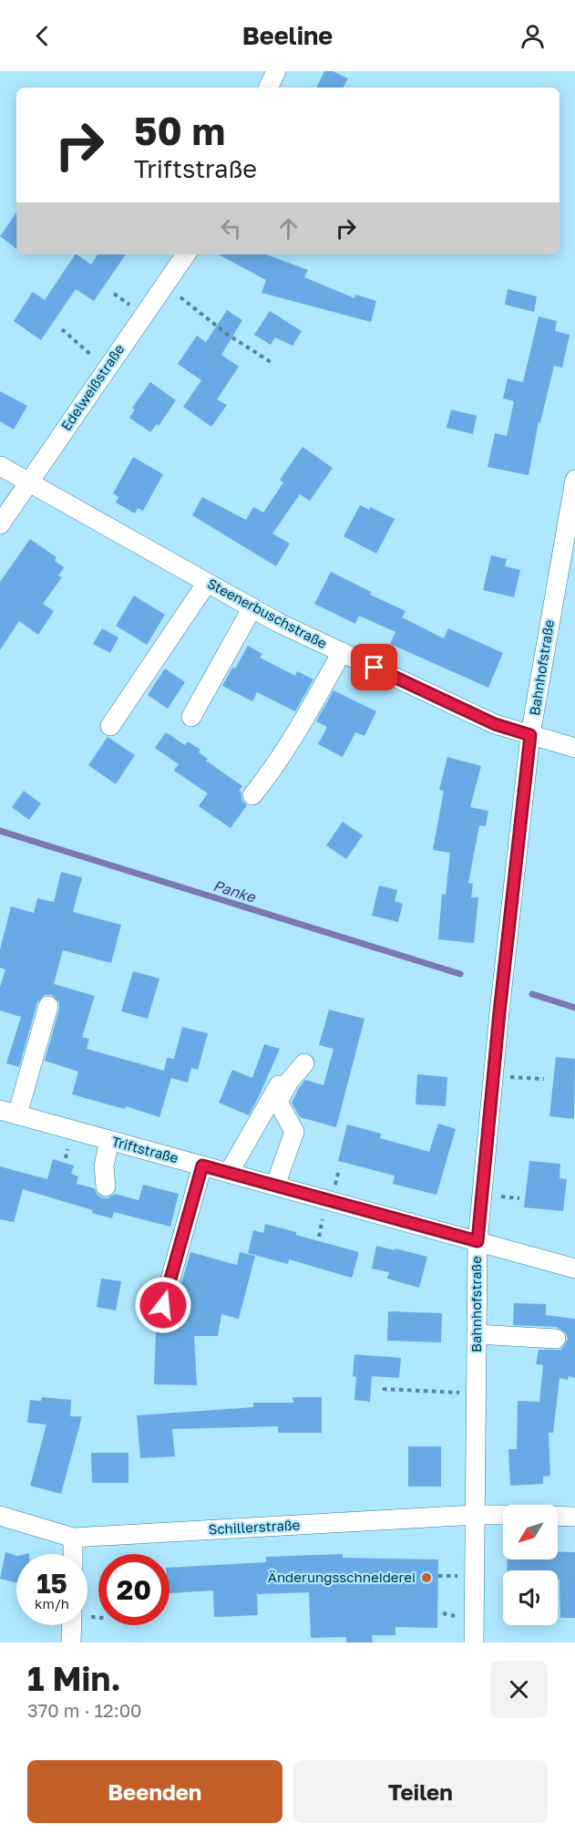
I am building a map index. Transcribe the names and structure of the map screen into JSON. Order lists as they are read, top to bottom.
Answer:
{
  "streets": {
    "street": [
      "Edelweißstraße",
      "Steenerbuschstraße",
      "Bahnhofstraße",
      "Triftstraße",
      "Schillerstraße"
    ]
  },
  "crossings": [
    ["Edelweißstraße", "Steenerbuschstraße"],
    ["Steenerbuschstraße", "Bahnhofstraße"],
    ["Bahnhofstraße", "Triftstraße"],
    ["Bahnhofstraße", "Schillerstraße"]
  ],
  "water": ["Panke"],
  "places": ["Änderungsschneiderei"],
  "north": "bottom left",
  "page": {
    "header": "Beeline",
    "turn": ["50 m", "Triftstraße"],
    "speed": "15 km/h",
    "limit": "20",
    "heading": ["1 Min.", "370 m · 12:00"],
    "buttons": ["Beenden", "Teilen"]
  }
}
